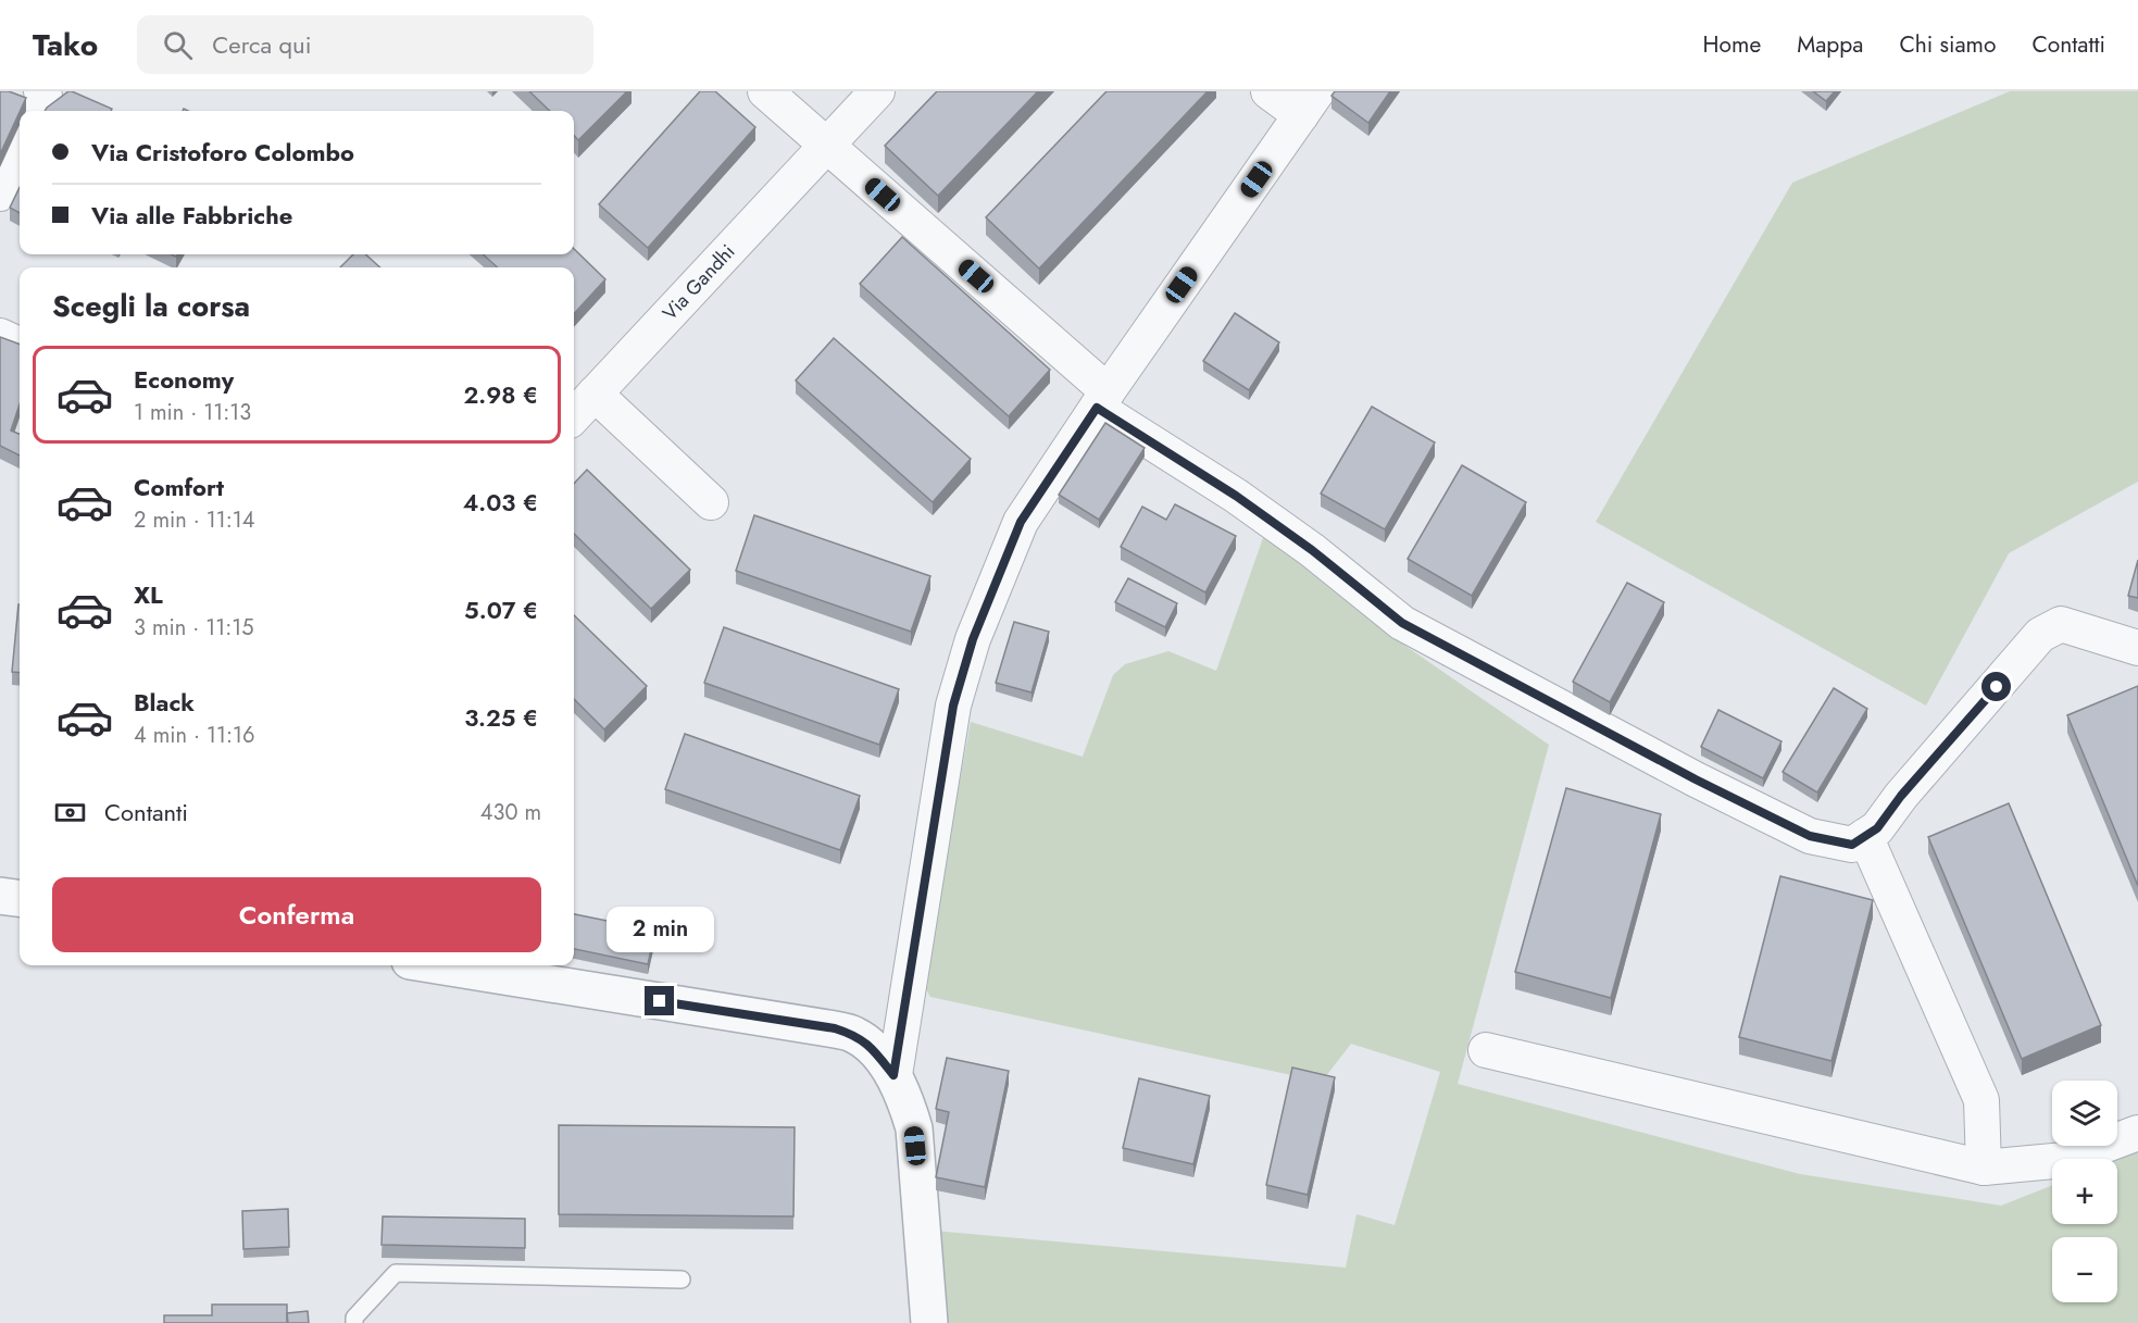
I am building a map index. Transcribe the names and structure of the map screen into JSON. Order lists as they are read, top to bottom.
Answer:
{
  "streets": {
    "street": ["Via Gandhi"]
  },
  "page": {
    "header": "Tako",
    "search": "Cerca qui",
    "nav": [
      "Home",
      "Mappa",
      "Chi siamo",
      "Contatti"
    ],
    "banner": ["Via Cristoforo Colombo", "Via alle Fabbriche"],
    "heading": "Scegli la corsa",
    "list": [
      {
        "name": "Economy",
        "note": "1 min · 11:13",
        "value": "2.98 €"
      },
      {
        "name": "Comfort",
        "note": "2 min · 11:14",
        "value": "4.03 €"
      },
      {
        "name": "XL",
        "note": "3 min · 11:15",
        "value": "5.07 €"
      },
      {
        "name": "Black",
        "note": "4 min · 11:16",
        "value": "3.25 €"
      }
    ],
    "pay": ["Contanti", "430 m"],
    "buttons": "Conferma",
    "bubble": "2 min",
    "map_buttons": ["+", "−"]
  }
}
